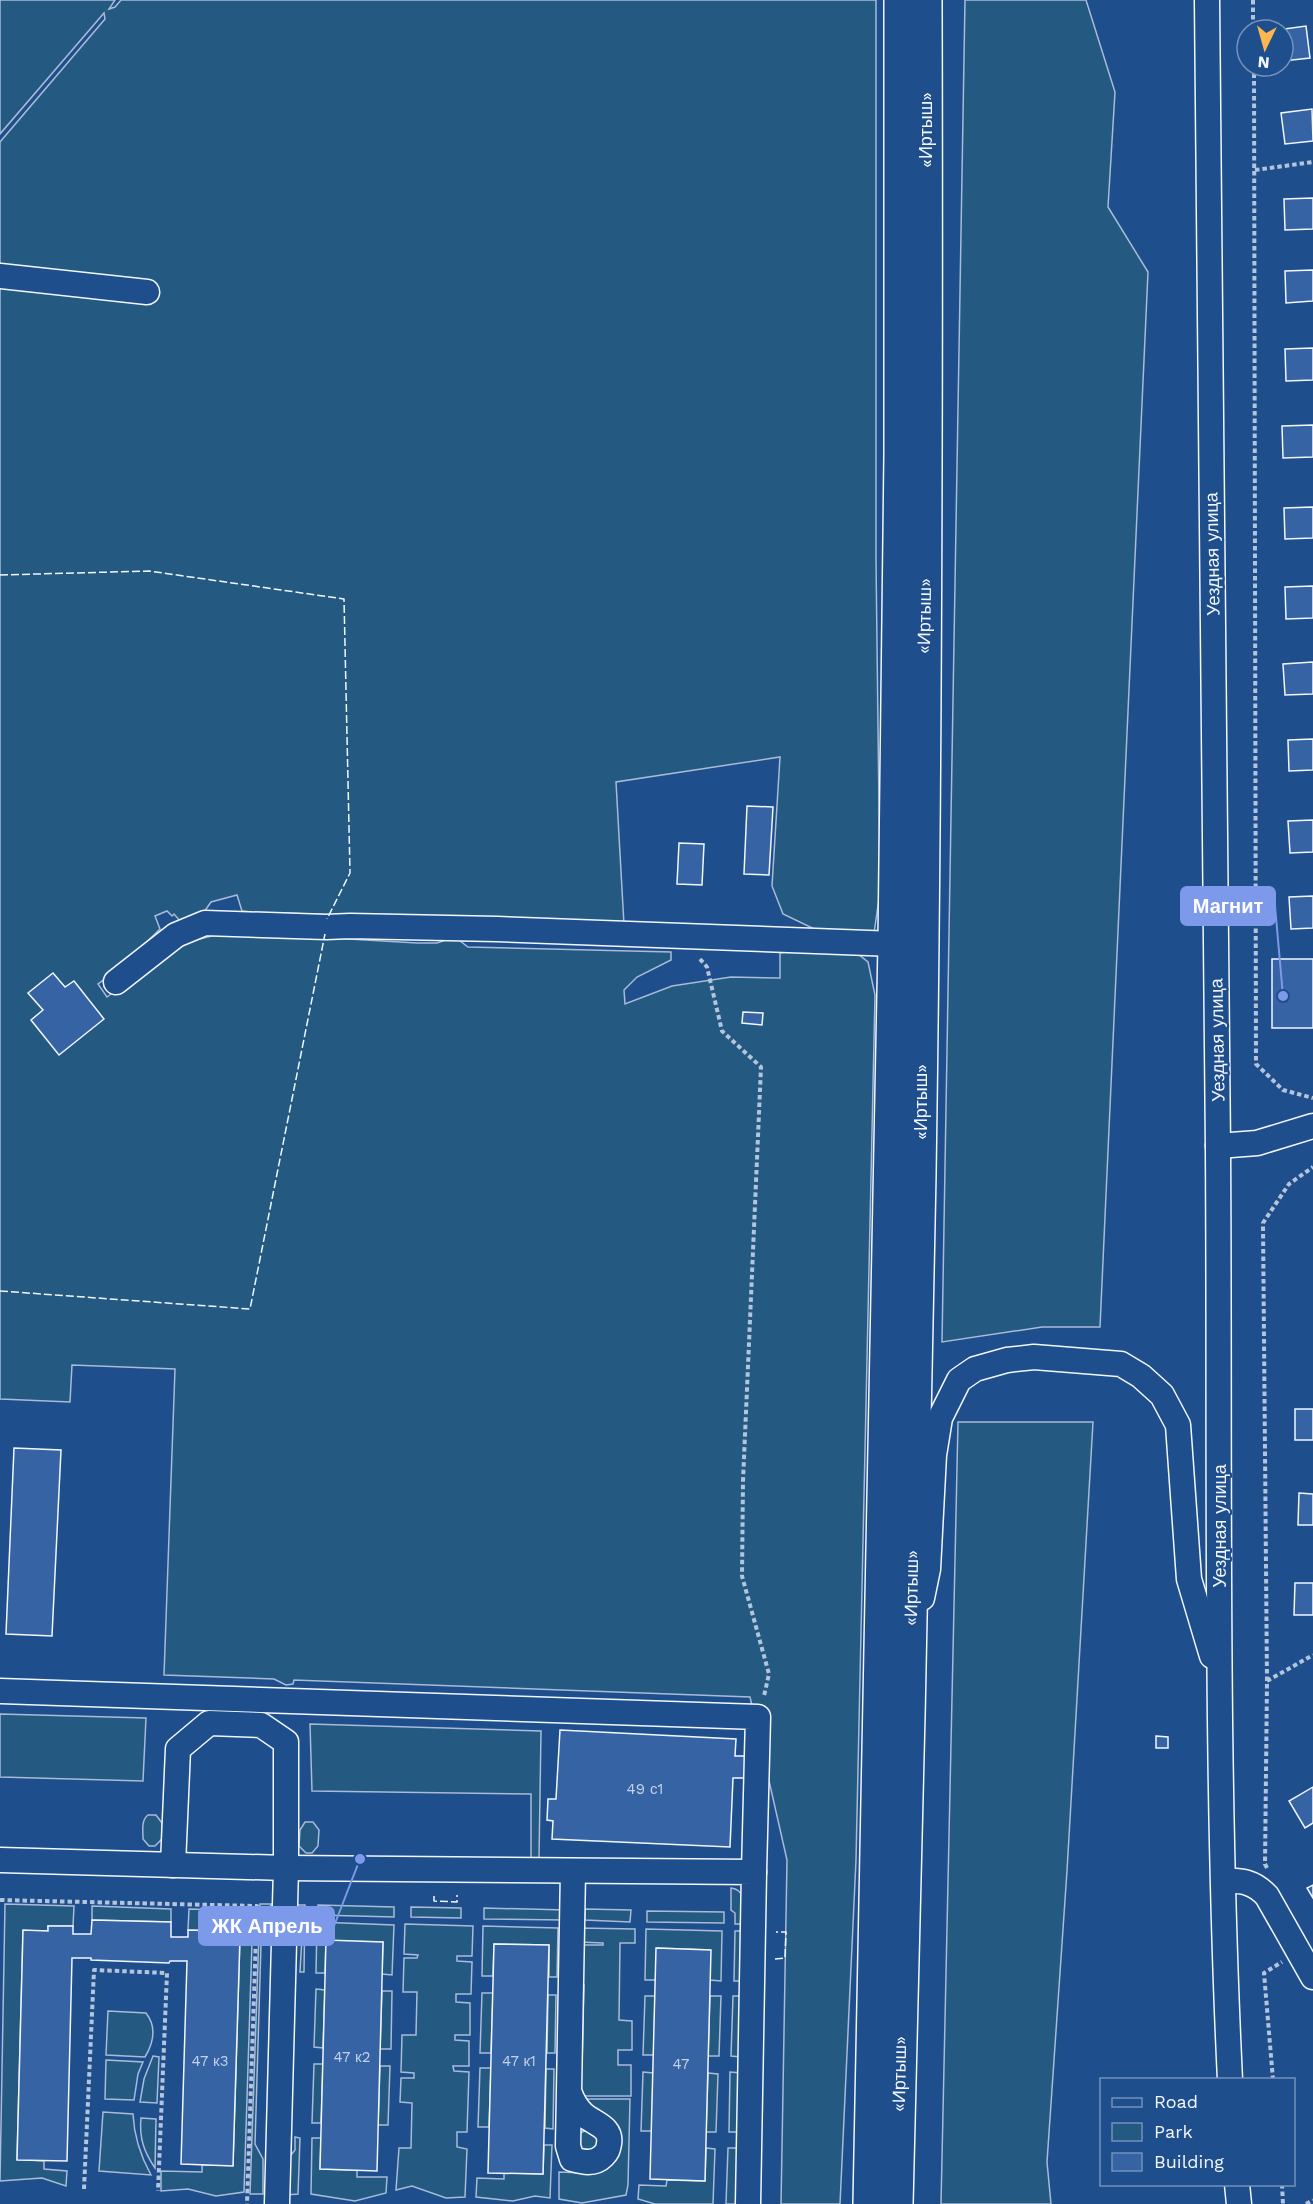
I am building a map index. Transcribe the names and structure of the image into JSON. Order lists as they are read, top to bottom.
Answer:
{
  "streets": {
    "highway": ["«Иртыш»"],
    "street": ["Уездная улица"]
  },
  "places": ["Магнит", "ЖК Апрель"],
  "house_numbers": [
    "49 с1",
    "47 к2",
    "47 к3",
    "47 к1",
    "47"
  ],
  "legend": ["Road", "Park", "Building"],
  "north": "bottom"
}
